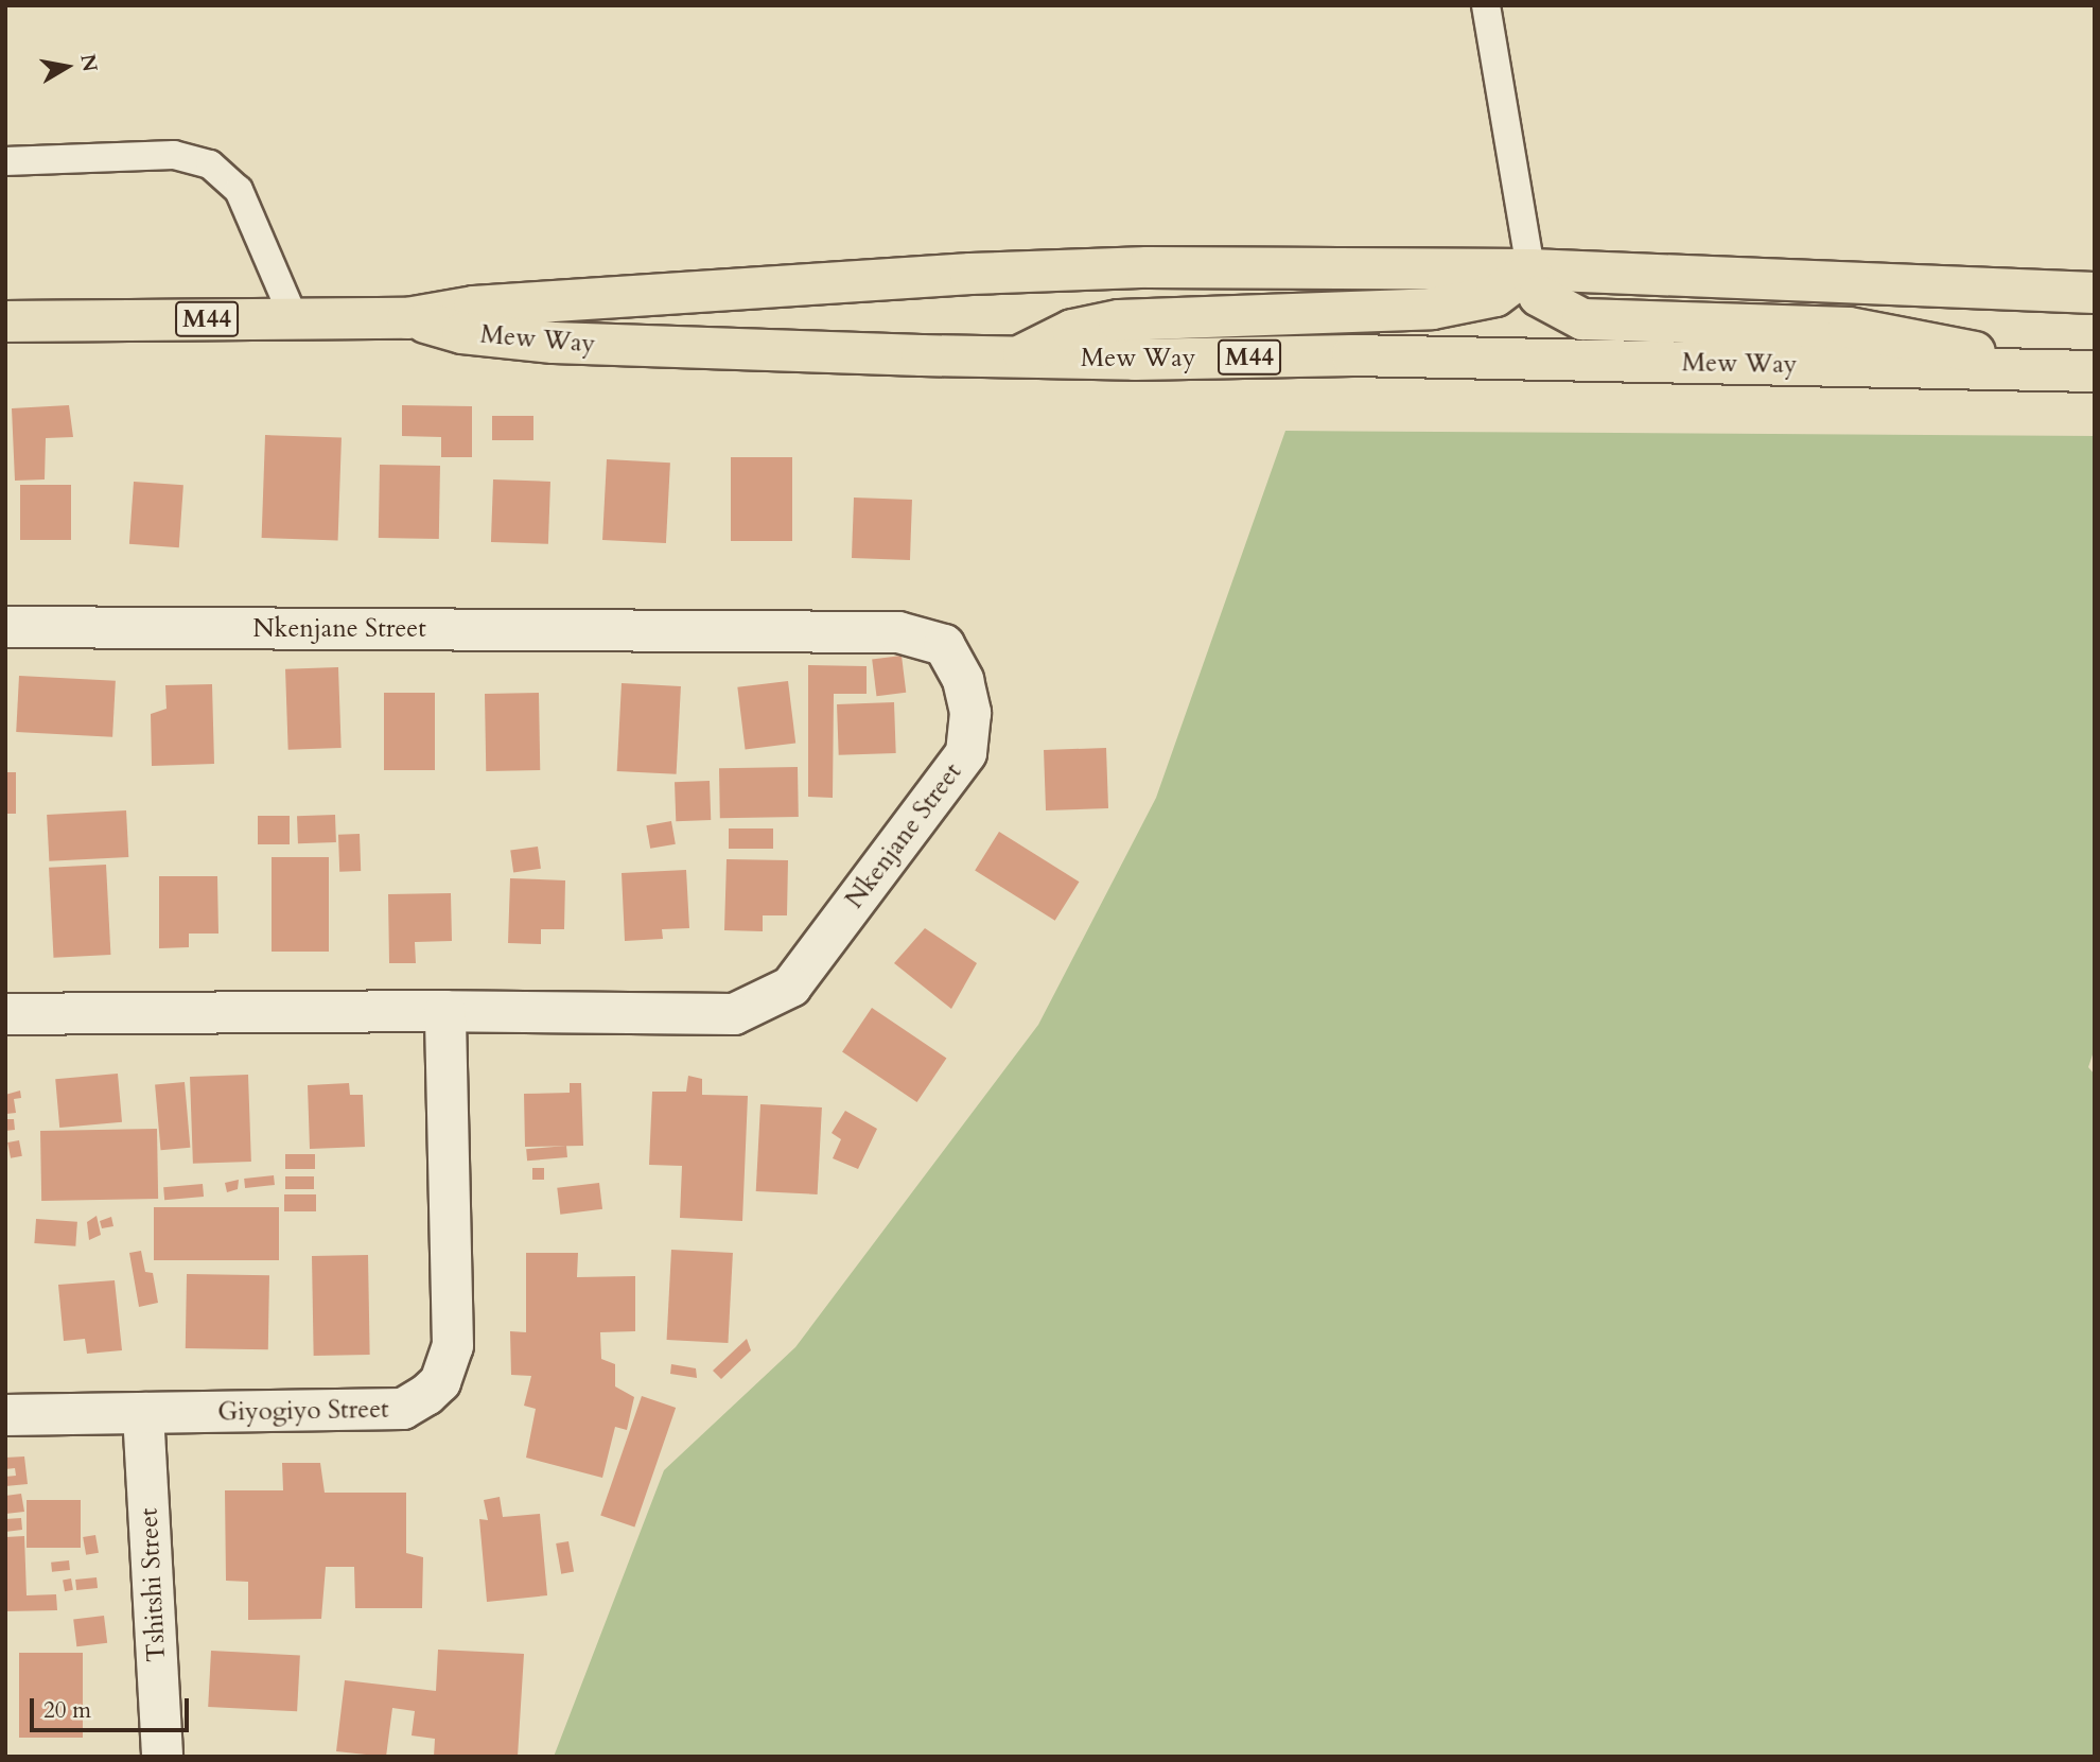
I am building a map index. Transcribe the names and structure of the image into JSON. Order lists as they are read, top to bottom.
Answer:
{
  "streets": {
    "main road": ["M44", "Mew Way"],
    "street": ["Nkenjane Street", "Giyogiyo Street", "Tshitshi Street"]
  },
  "crossings": [
    ["Nkenjane Street", "Giyogiyo Street"],
    ["Giyogiyo Street", "Tshitshi Street"]
  ],
  "scale_bar": "20 m",
  "north": "right"
}
